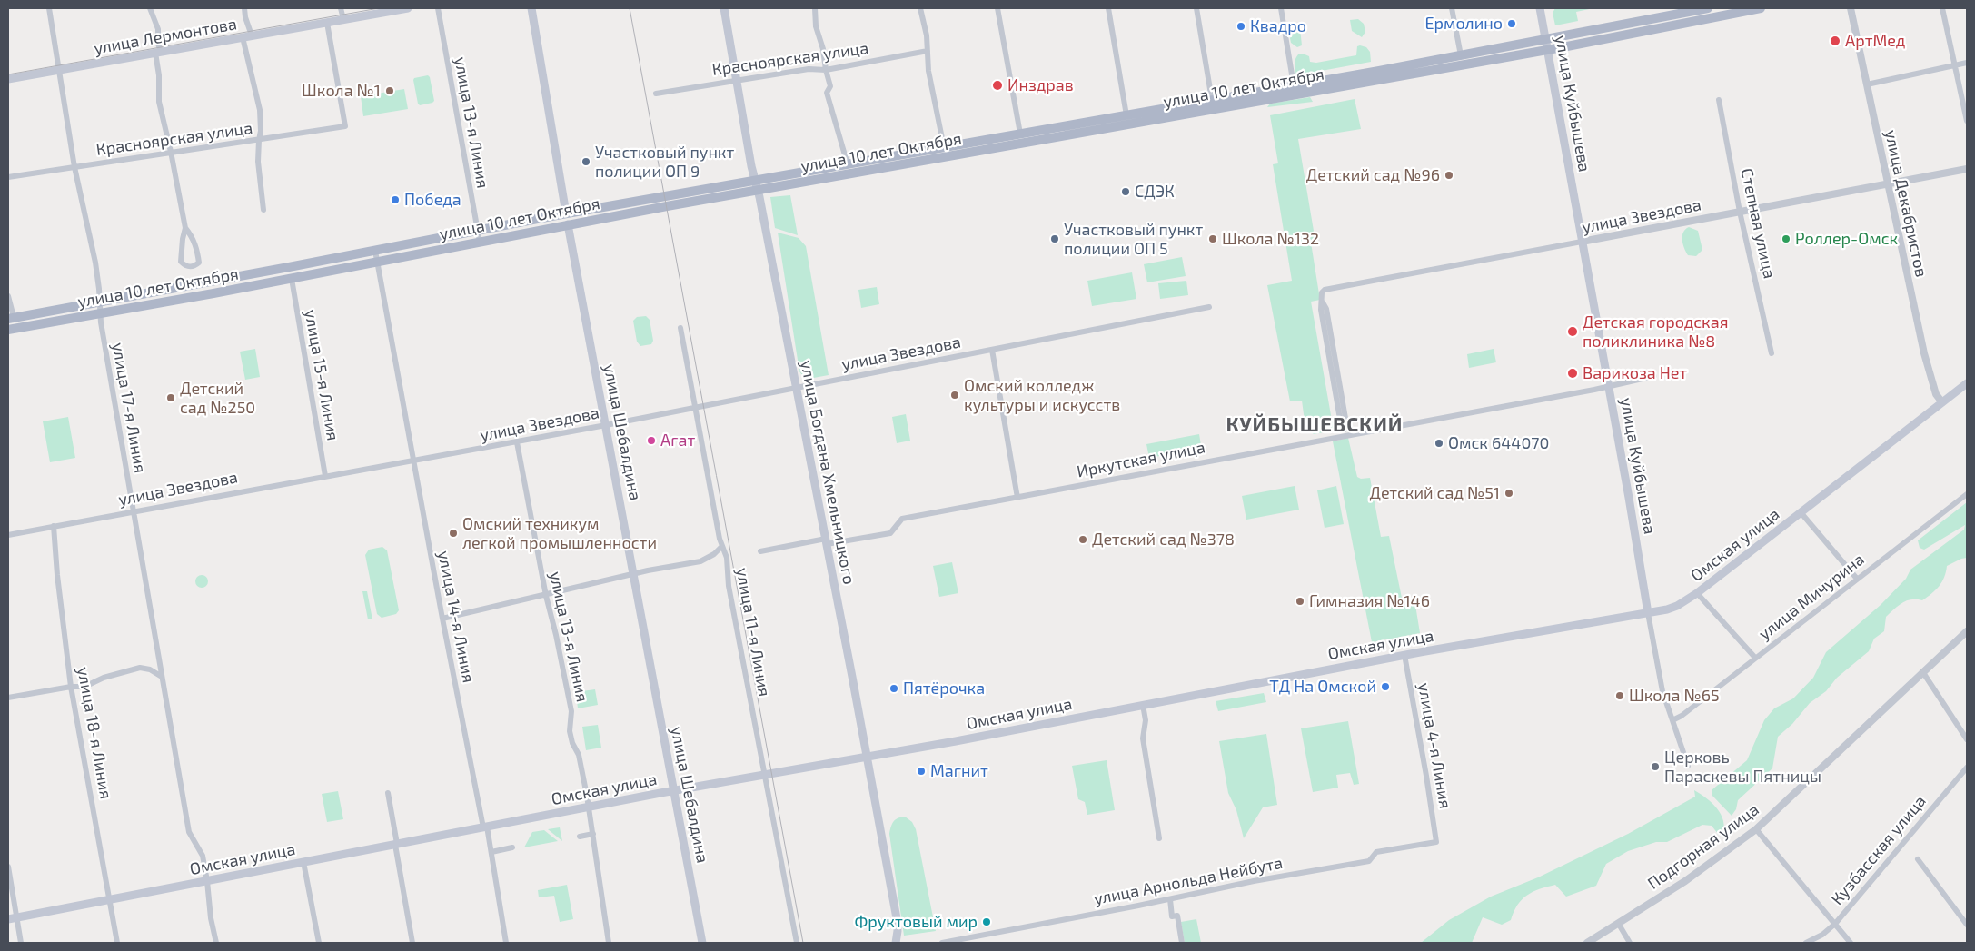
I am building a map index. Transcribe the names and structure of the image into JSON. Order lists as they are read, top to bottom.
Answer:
{
  "streets": {
    "main road": [
      "улица Лермонтова",
      "улица 10 лет Октября",
      "улица Куйбышева",
      "улица Шебалдина",
      "улица Богдана Хмельницкого",
      "Омская улица"
    ],
    "street": [
      "Красноярская улица",
      "улица 13-я Линия",
      "улица Декабристов",
      "улица Звездова",
      "Степная улица",
      "улица 15-я Линия",
      "улица 17-я Линия",
      "Иркутская улица",
      "улица Мичурина",
      "улица 14-я Линия",
      "улица 11-я Линия",
      "улица 18-я Линия",
      "улица 4-я Линия",
      "Подгорная улица",
      "Кузбасская улица",
      "улица Арнольда Нейбута"
    ]
  },
  "crossings": [
    ["улица Лермонтова", "Красноярская улица"],
    ["улица Лермонтова", "улица 17-я Линия"],
    ["Красноярская улица", "улица 17-я Линия"],
    ["Красноярская улица", "улица Богдана Хмельницкого"],
    ["улица 10 лет Октября", "улица Куйбышева"],
    ["улица 10 лет Октября", "улица 13-я Линия"],
    ["улица 10 лет Октября", "улица 15-я Линия"],
    ["улица 10 лет Октября", "улица 17-я Линия"],
    ["улица 10 лет Октября", "улица Шебалдина"],
    ["улица 10 лет Октября", "улица Богдана Хмельницкого"],
    ["улица 10 лет Октября", "улица 14-я Линия"],
    ["улица Куйбышева", "улица Звездова"],
    ["улица Куйбышева", "Иркутская улица"],
    ["улица Куйбышева", "Омская улица"],
    ["улица Куйбышева", "улица Мичурина"],
    ["улица 13-я Линия", "улица Звездова"],
    ["улица 13-я Линия", "Омская улица"],
    ["улица Декабристов", "улица Звездова"],
    ["улица Декабристов", "Омская улица"],
    ["улица Звездова", "Степная улица"],
    ["улица Звездова", "улица 15-я Линия"],
    ["улица Звездова", "улица 17-я Линия"],
    ["улица Звездова", "улица Шебалдина"],
    ["улица Звездова", "Иркутская улица"],
    ["улица Звездова", "улица Богдана Хмельницкого"],
    ["улица Звездова", "улица 14-я Линия"],
    ["улица Звездова", "улица 11-я Линия"],
    ["улица Звездова", "улица 18-я Линия"],
    ["улица 17-я Линия", "Омская улица"],
    ["улица Шебалдина", "Омская улица"],
    ["Иркутская улица", "улица Богдана Хмельницкого"],
    ["улица Богдана Хмельницкого", "Омская улица"],
    ["Омская улица", "улица 14-я Линия"],
    ["Омская улица", "улица 11-я Линия"],
    ["Омская улица", "улица 18-я Линия"],
    ["Омская улица", "улица 4-я Линия"],
    ["улица 4-я Линия", "улица Арнольда Нейбута"]
  ],
  "districts": ["КУЙБЫШЕВСКИЙ"],
  "places": [
    "Ермолино",
    "Квадро",
    "АртМед",
    "Инздрав",
    "Школа №1",
    "Участковый пункт полиции ОП 9",
    "Детский сад №96",
    "СДЭК",
    "Победа",
    "Участковый пункт полиции ОП 5",
    "Школа №132",
    "Роллер-Омск",
    "Детская городская поликлиника №8",
    "Варикоза Нет",
    "Омский колледж культуры и искусств",
    "Детский сад №250",
    "Агат",
    "Омск 644070",
    "Детский сад №51",
    "Омский техникум легкой промышленности",
    "Детский сад №378",
    "Гимназия №146",
    "ТД На Омской",
    "Пятёрочка",
    "Школа №65",
    "Церковь Параскевы Пятницы",
    "Магнит",
    "Фруктовый мир"
  ]
}
